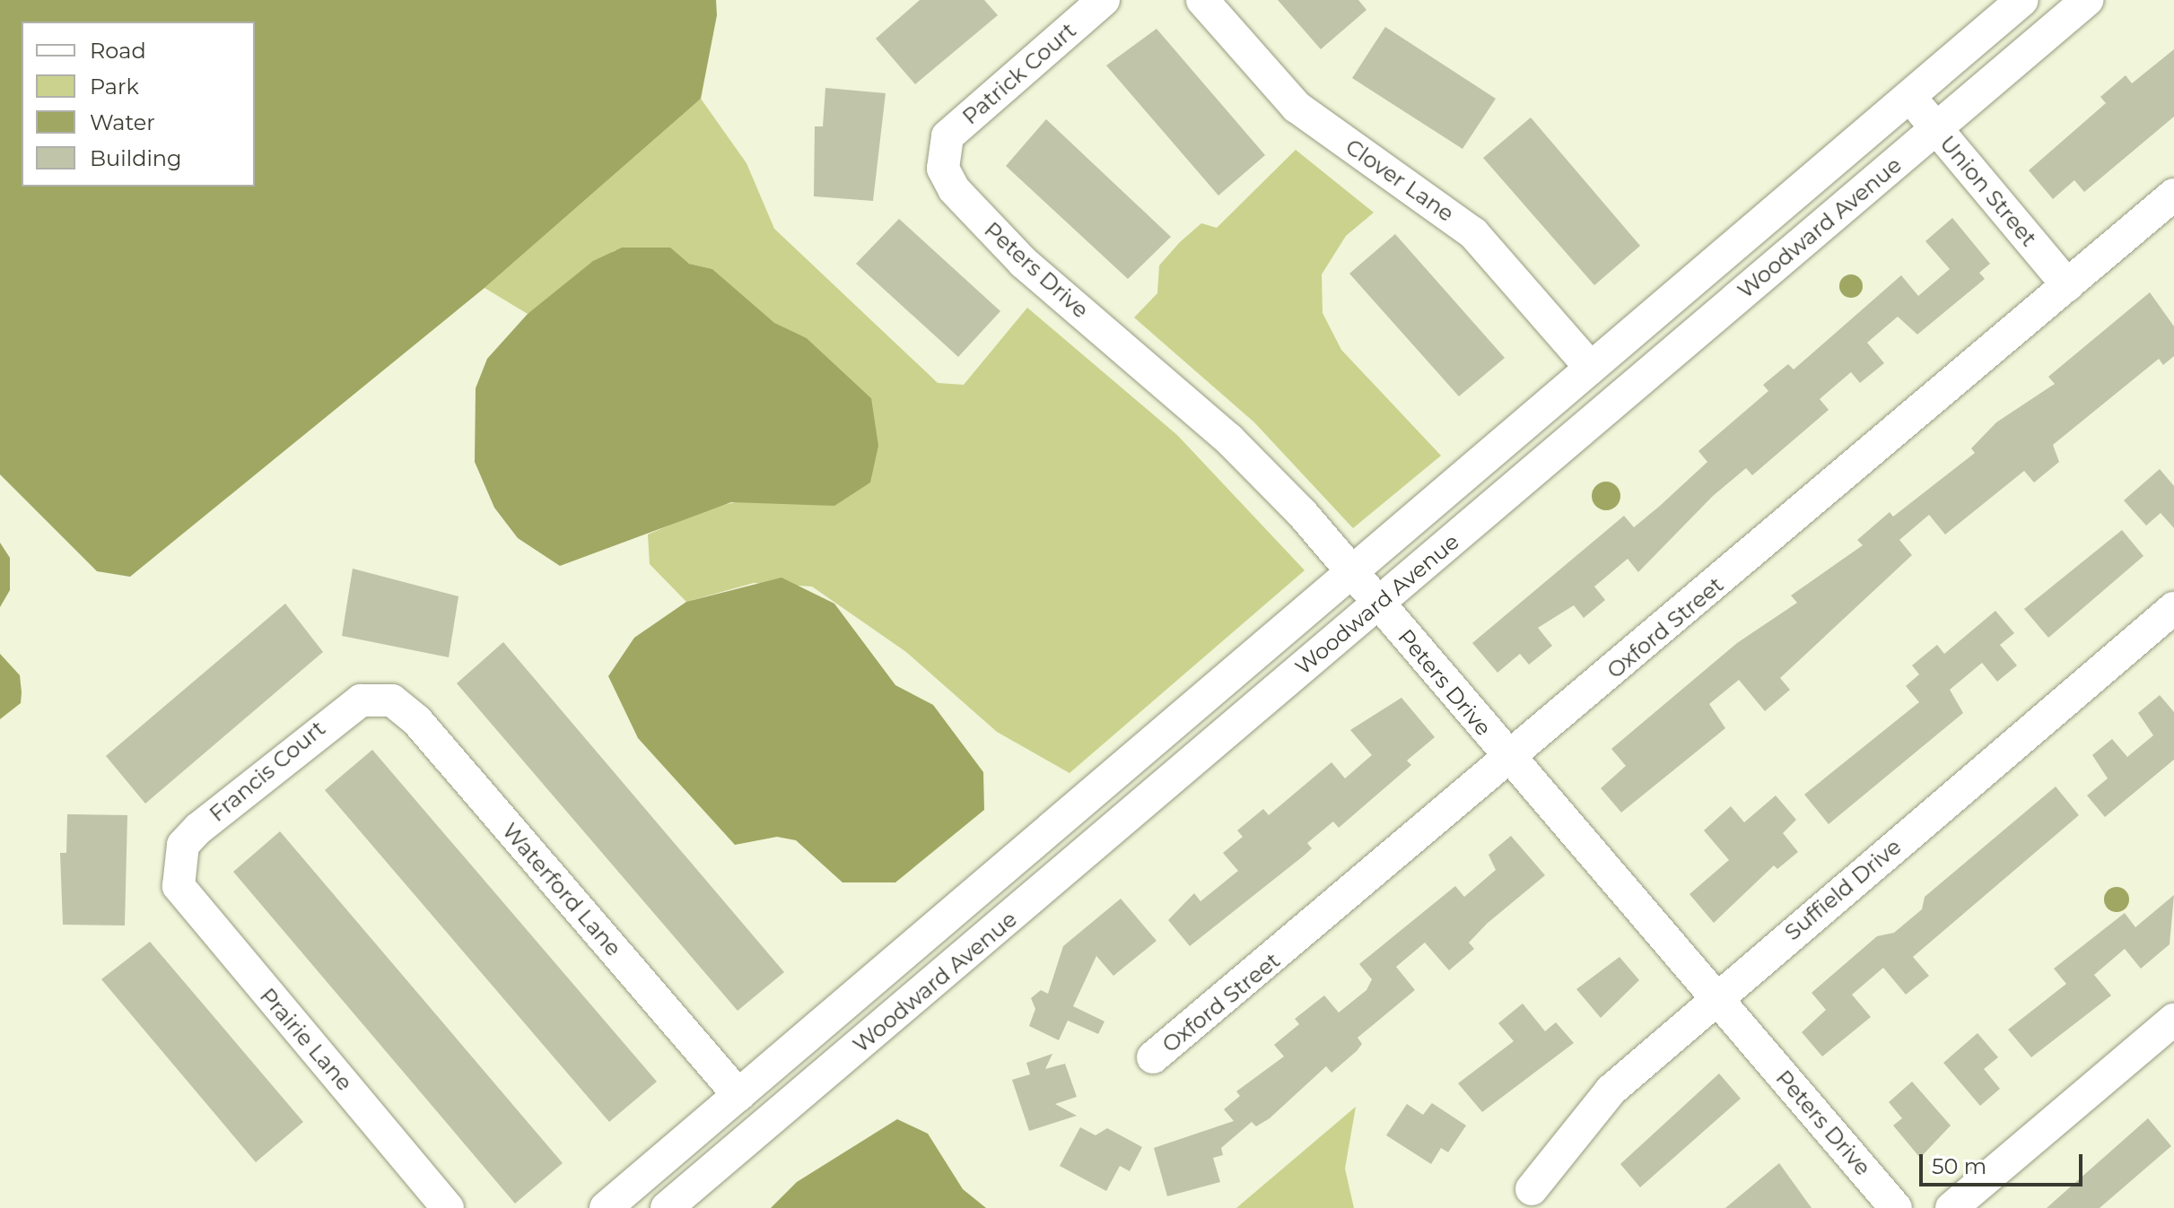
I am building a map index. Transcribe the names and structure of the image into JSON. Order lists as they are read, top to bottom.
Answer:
{
  "streets": {
    "street": [
      "Patrick Court",
      "Clover Lane",
      "Union Street",
      "Woodward Avenue",
      "Peters Drive",
      "Oxford Street",
      "Francis Court",
      "Waterford Lane",
      "Suffield Drive",
      "Prairie Lane"
    ]
  },
  "crossings": [
    ["Patrick Court", "Peters Drive"],
    ["Clover Lane", "Woodward Avenue"],
    ["Union Street", "Woodward Avenue"],
    ["Union Street", "Oxford Street"],
    ["Woodward Avenue", "Peters Drive"],
    ["Woodward Avenue", "Waterford Lane"],
    ["Peters Drive", "Oxford Street"],
    ["Peters Drive", "Suffield Drive"],
    ["Francis Court", "Waterford Lane"],
    ["Francis Court", "Prairie Lane"]
  ],
  "legend": [
    "Road",
    "Park",
    "Water",
    "Building"
  ],
  "scale_bar": "50 m"
}
